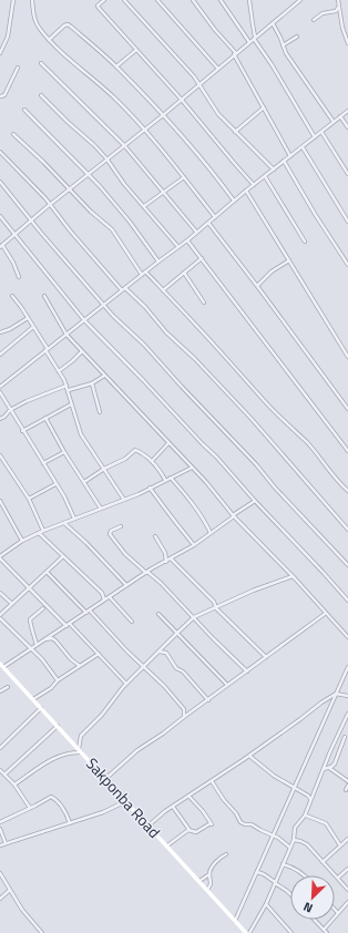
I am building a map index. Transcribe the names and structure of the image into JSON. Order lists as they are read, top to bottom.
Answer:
{
  "streets": {
    "main road": ["Sakponba Road"]
  },
  "north": "bottom left"
}
